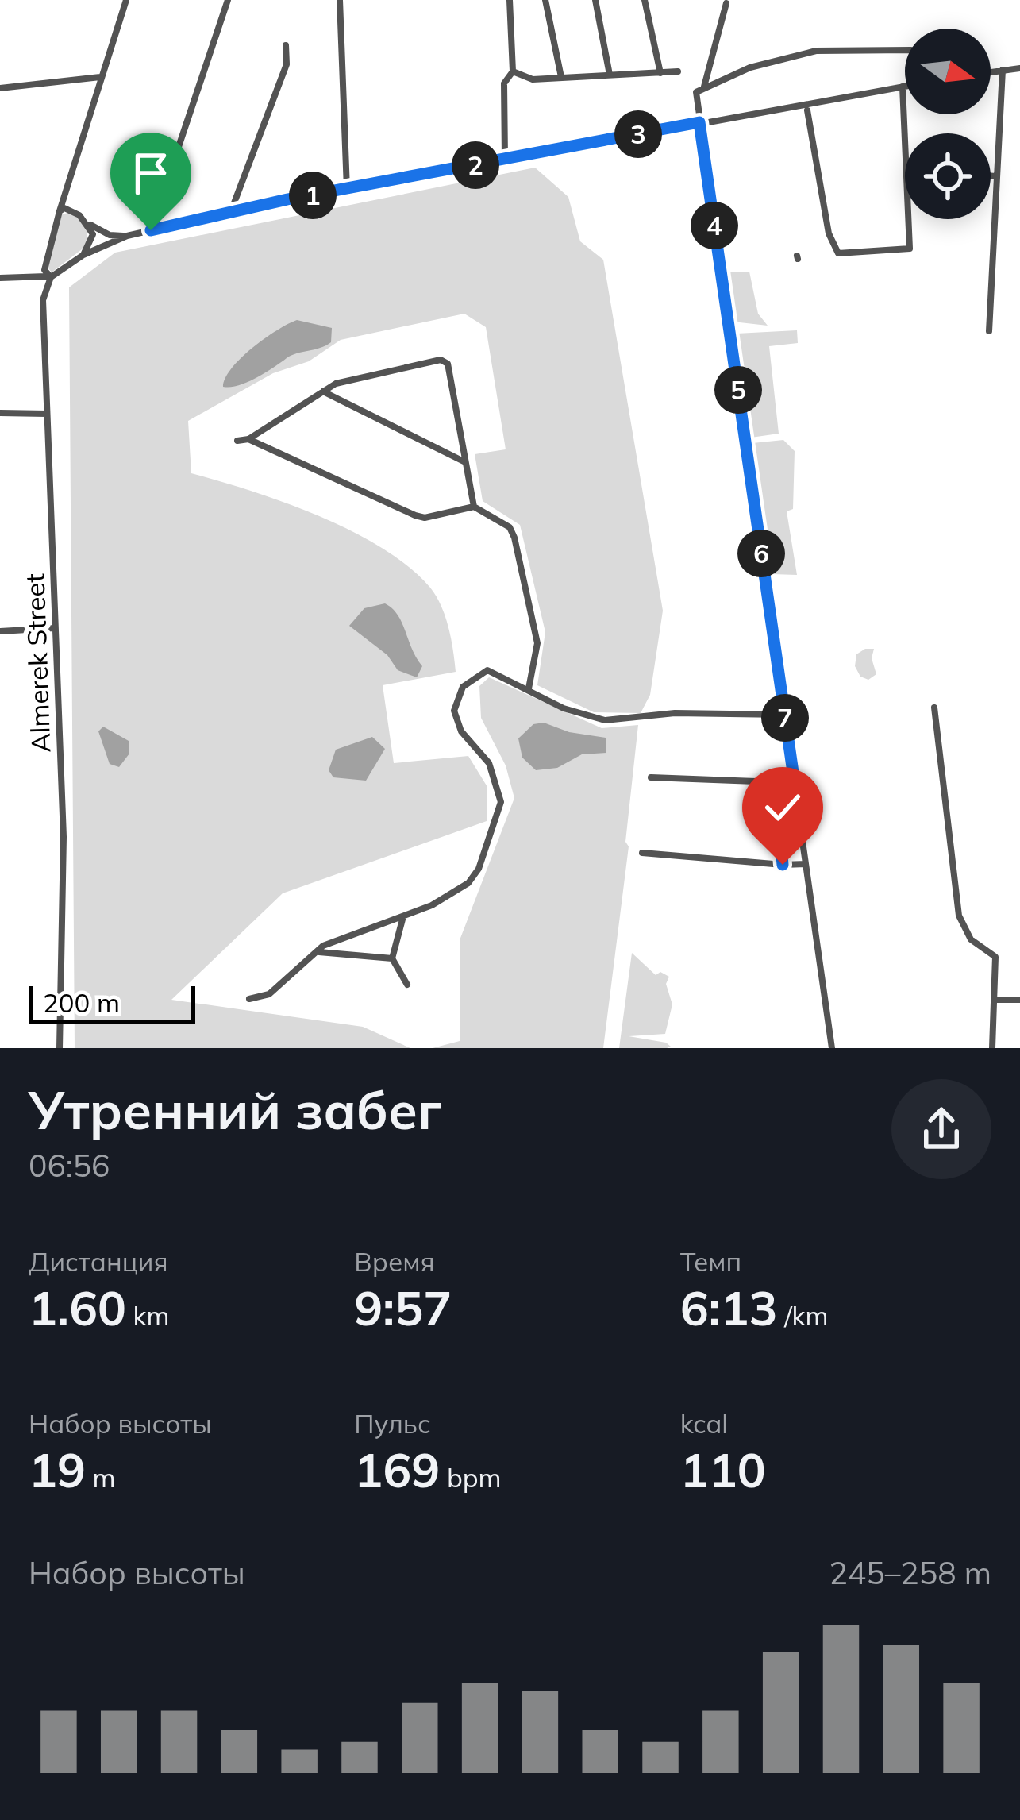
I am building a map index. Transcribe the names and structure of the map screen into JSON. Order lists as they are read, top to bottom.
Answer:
{
  "streets": {
    "street": ["Almerek Street"]
  },
  "scale_bar": "200 m",
  "north": "right",
  "page": {
    "pins": [
      "3",
      "2",
      "1",
      "4",
      "5",
      "6",
      "7"
    ],
    "scale": "200 m",
    "heading": ["Утренний забег", "06:56"],
    "stats": [
      ["Дистанция", "1.60 km"],
      ["Время", "9:57"],
      ["Темп", "6:13 /km"],
      ["Набор высоты", "19 m"],
      ["Пульс", "169 bpm"],
      ["kcal", "110"]
    ],
    "chart": ["Набор высоты", "245–258 m"]
  }
}
